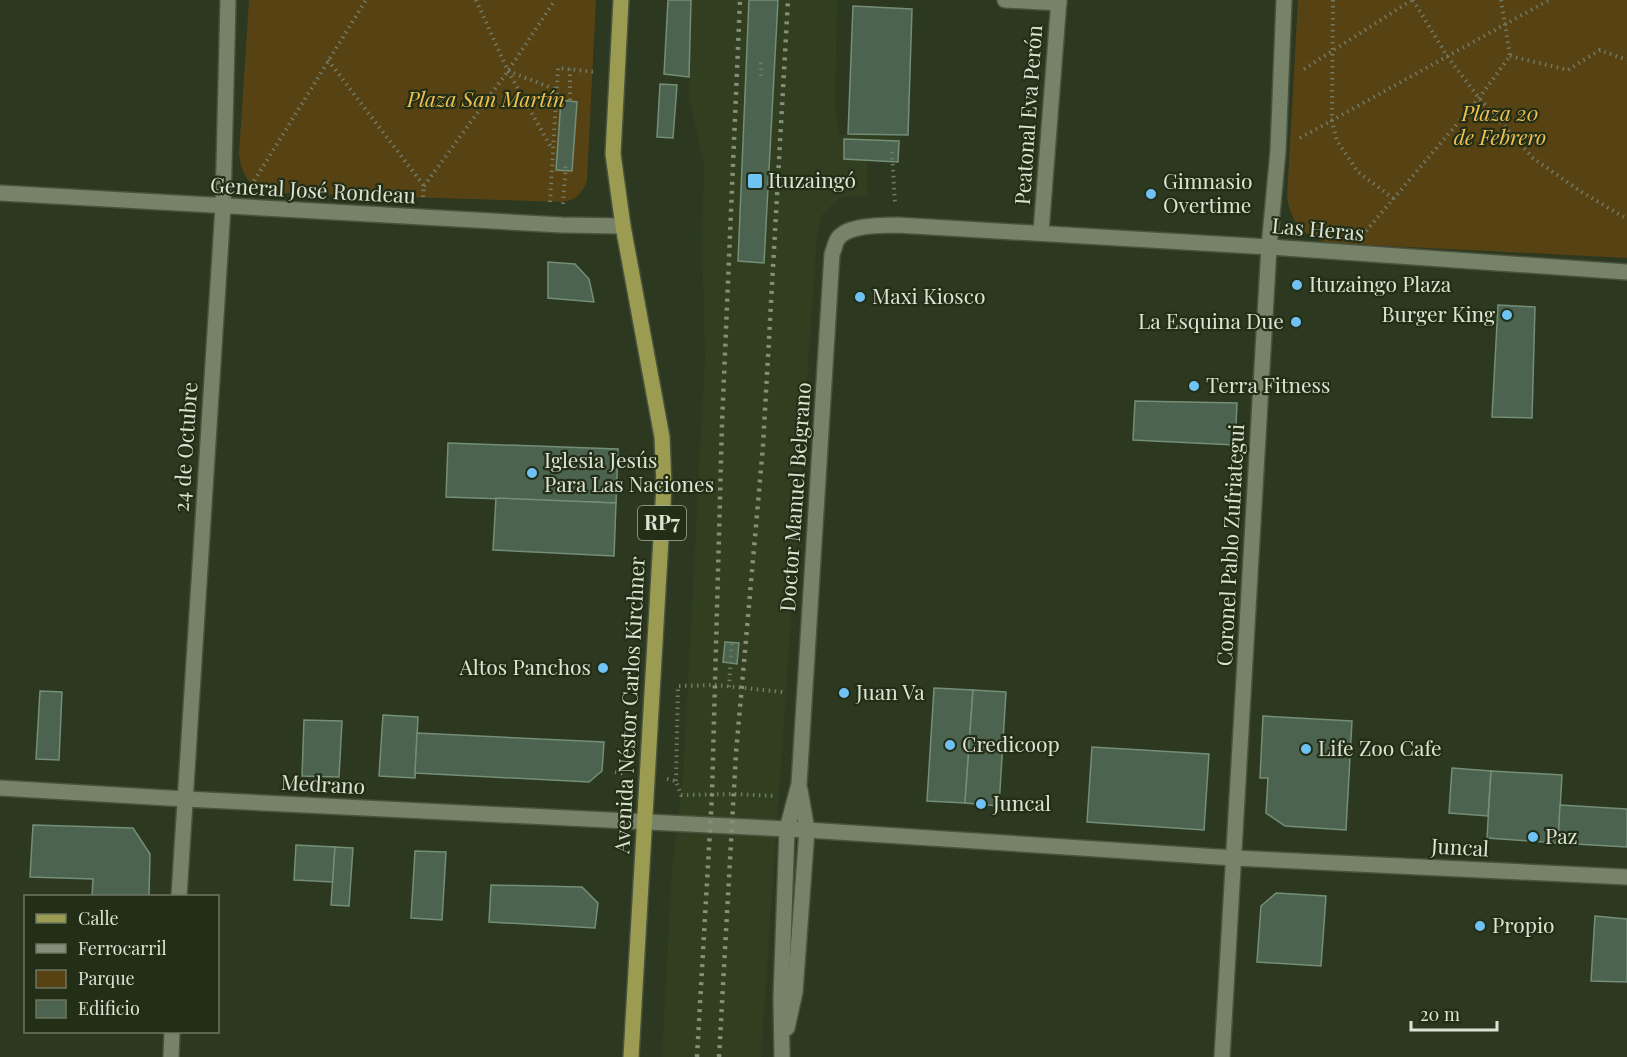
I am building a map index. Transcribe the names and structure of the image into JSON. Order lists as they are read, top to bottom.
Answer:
{
  "streets": {
    "main road": ["RP7", "Avenida Néstor Carlos Kirchner"],
    "street": [
      "Peatonal Eva Perón",
      "General José Rondeau",
      "Las Heras",
      "24 de Octubre",
      "Doctor Manuel Belgrano",
      "Coronel Pablo Zufriategui",
      "Medrano",
      "Juncal"
    ]
  },
  "crossings": [
    ["Peatonal Eva Perón", "Las Heras"],
    ["General José Rondeau", "24 de Octubre"],
    ["General José Rondeau", "Avenida Néstor Carlos Kirchner"],
    ["Las Heras", "Doctor Manuel Belgrano"],
    ["Las Heras", "Coronel Pablo Zufriategui"],
    ["24 de Octubre", "Medrano"],
    ["Doctor Manuel Belgrano", "Juncal"],
    ["Coronel Pablo Zufriategui", "Juncal"],
    ["Avenida Néstor Carlos Kirchner", "Medrano"],
    ["Avenida Néstor Carlos Kirchner", "Juncal"],
    ["Medrano", "Juncal"]
  ],
  "parks": ["Plaza San Martín", "Plaza 20 de Febrero"],
  "places": {
    "transit": ["Ituzaingó"],
    "other": [
      "Gimnasio Overtime",
      "Ituzaingo Plaza",
      "Maxi Kiosco",
      "Burger King",
      "La Esquina Due",
      "Terra Fitness",
      "Iglesia Jesús Para Las Naciones",
      "Altos Panchos",
      "Juan Va",
      "Credicoop",
      "Life Zoo Cafe",
      "Juncal",
      "Paz",
      "Propio"
    ]
  },
  "legend": [
    "Calle",
    "Ferrocarril",
    "Parque",
    "Edificio"
  ],
  "scale_bar": "20 m"
}
